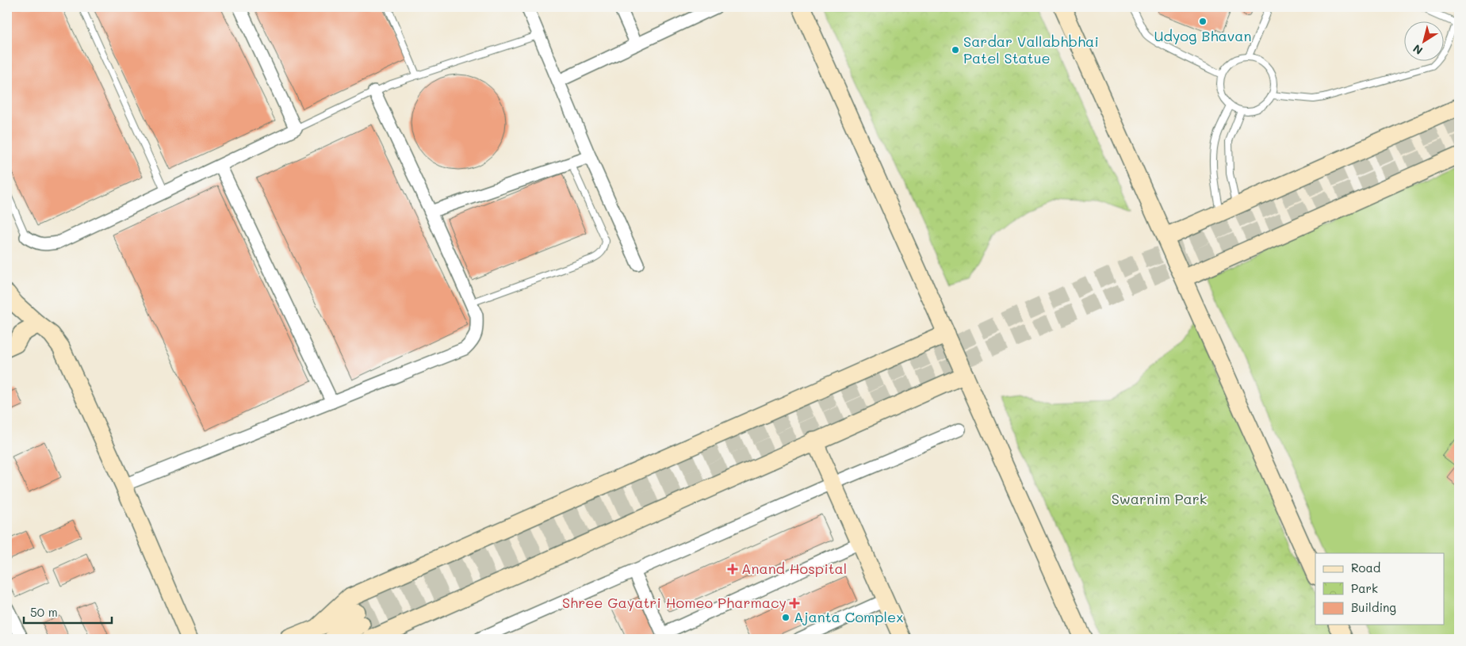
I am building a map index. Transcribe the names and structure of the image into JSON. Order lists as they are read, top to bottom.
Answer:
{
  "parks": ["Swarnim Park"],
  "places": {
    "other": ["Udyog Bhavan", "Sardar Vallabhbhai Patel Statue", "Ajanta Complex"],
    "health": ["Anand Hospital", "Shree Gayatri Homeo Pharmacy"]
  },
  "legend": ["Road", "Park", "Building"],
  "scale_bar": "50 m",
  "north": "bottom left"
}
